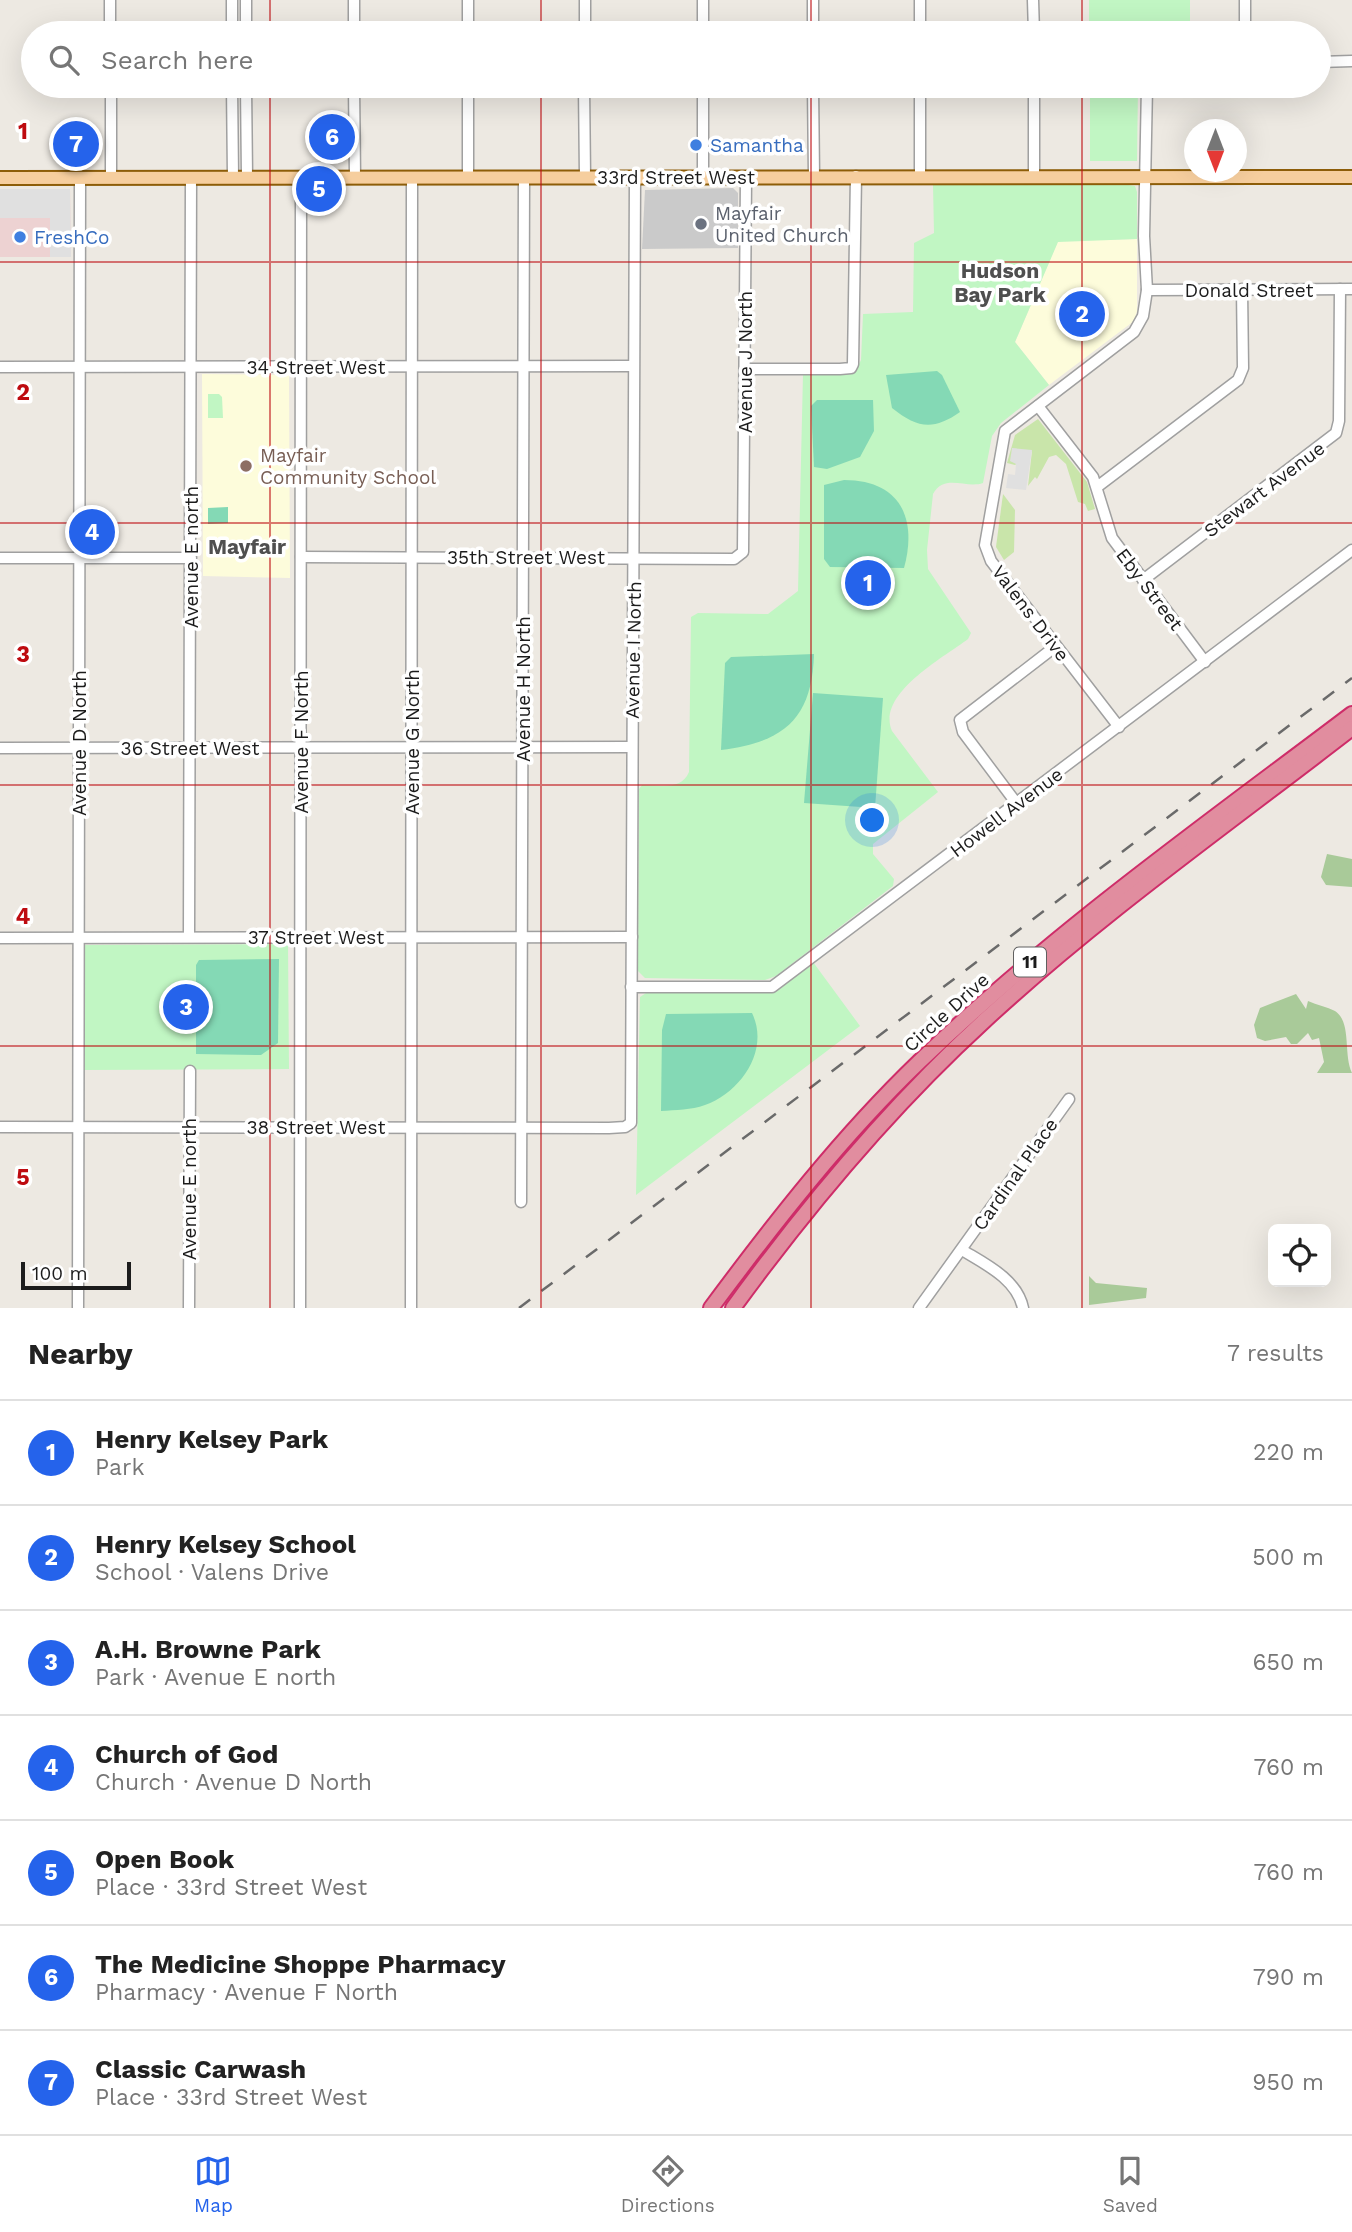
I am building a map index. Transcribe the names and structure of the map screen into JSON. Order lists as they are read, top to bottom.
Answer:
{
  "streets": {
    "highway": ["11", "Circle Drive"],
    "main road": ["33rd Street West"],
    "street": [
      "Donald Street",
      "Avenue J North",
      "34 Street West",
      "Stewart Avenue",
      "Avenue E north",
      "35th Street West",
      "Eby Street",
      "Valens Drive",
      "Avenue I North",
      "Avenue H North",
      "Avenue F North",
      "Avenue G North",
      "Avenue D North",
      "36 Street West",
      "Howell Avenue",
      "37 Street West",
      "38 Street West",
      "Cardinal Place"
    ]
  },
  "crossings": [
    ["33rd Street West", "Avenue J North"],
    ["33rd Street West", "Avenue E north"],
    ["33rd Street West", "Valens Drive"],
    ["33rd Street West", "Avenue I North"],
    ["33rd Street West", "Avenue H North"],
    ["33rd Street West", "Avenue F North"],
    ["33rd Street West", "Avenue G North"],
    ["33rd Street West", "Avenue D North"],
    ["Donald Street", "Stewart Avenue"],
    ["Donald Street", "Valens Drive"],
    ["Avenue J North", "35th Street West"],
    ["34 Street West", "Avenue E north"],
    ["34 Street West", "Avenue I North"],
    ["34 Street West", "Avenue H North"],
    ["34 Street West", "Avenue F North"],
    ["34 Street West", "Avenue G North"],
    ["34 Street West", "Avenue D North"],
    ["Stewart Avenue", "Eby Street"],
    ["Avenue E north", "36 Street West"],
    ["Avenue E north", "37 Street West"],
    ["Avenue E north", "38 Street West"],
    ["35th Street West", "Avenue I North"],
    ["35th Street West", "Avenue H North"],
    ["35th Street West", "Avenue F North"],
    ["35th Street West", "Avenue G North"],
    ["Eby Street", "Valens Drive"],
    ["Eby Street", "Howell Avenue"],
    ["Valens Drive", "Howell Avenue"],
    ["Avenue I North", "36 Street West"],
    ["Avenue I North", "Howell Avenue"],
    ["Avenue I North", "37 Street West"],
    ["Avenue I North", "38 Street West"],
    ["Avenue H North", "36 Street West"],
    ["Avenue H North", "37 Street West"],
    ["Avenue H North", "38 Street West"],
    ["Avenue F North", "36 Street West"],
    ["Avenue F North", "37 Street West"],
    ["Avenue F North", "38 Street West"],
    ["Avenue G North", "36 Street West"],
    ["Avenue G North", "37 Street West"],
    ["Avenue G North", "38 Street West"],
    ["Avenue D North", "36 Street West"],
    ["Avenue D North", "37 Street West"],
    ["Avenue D North", "38 Street West"]
  ],
  "districts": ["Hudson Bay Park", "Mayfair"],
  "places": [
    "Samantha",
    "Mayfair United Church",
    "FreshCo",
    "Mayfair Community School"
  ],
  "scale_bar": "100 m",
  "north": "bottom",
  "page": {
    "search": "Search here",
    "pins": [
      "6",
      "7",
      "5",
      "2",
      "4",
      "1",
      "3"
    ],
    "scale": "100 m",
    "heading": ["Nearby", "7 results"],
    "list": [
      {
        "mark": "1",
        "name": "Henry Kelsey Park",
        "note": "Park",
        "value": "220 m"
      },
      {
        "mark": "2",
        "name": "Henry Kelsey School",
        "note": "School · Valens Drive",
        "value": "500 m"
      },
      {
        "mark": "3",
        "name": "A.H. Browne Park",
        "note": "Park · Avenue E north",
        "value": "650 m"
      },
      {
        "mark": "4",
        "name": "Church of God",
        "note": "Church · Avenue D North",
        "value": "760 m"
      },
      {
        "mark": "5",
        "name": "Open Book",
        "note": "Place · 33rd Street West",
        "value": "760 m"
      },
      {
        "mark": "6",
        "name": "The Medicine Shoppe Pharmacy",
        "note": "Pharmacy · Avenue F North",
        "value": "790 m"
      },
      {
        "mark": "7",
        "name": "Classic Carwash",
        "note": "Place · 33rd Street West",
        "value": "950 m"
      }
    ],
    "nav": ["Map", "Directions", "Saved"]
  },
  "grid": {
    "rows": [
      "1",
      "2",
      "3",
      "4",
      "5"
    ]
  }
}
